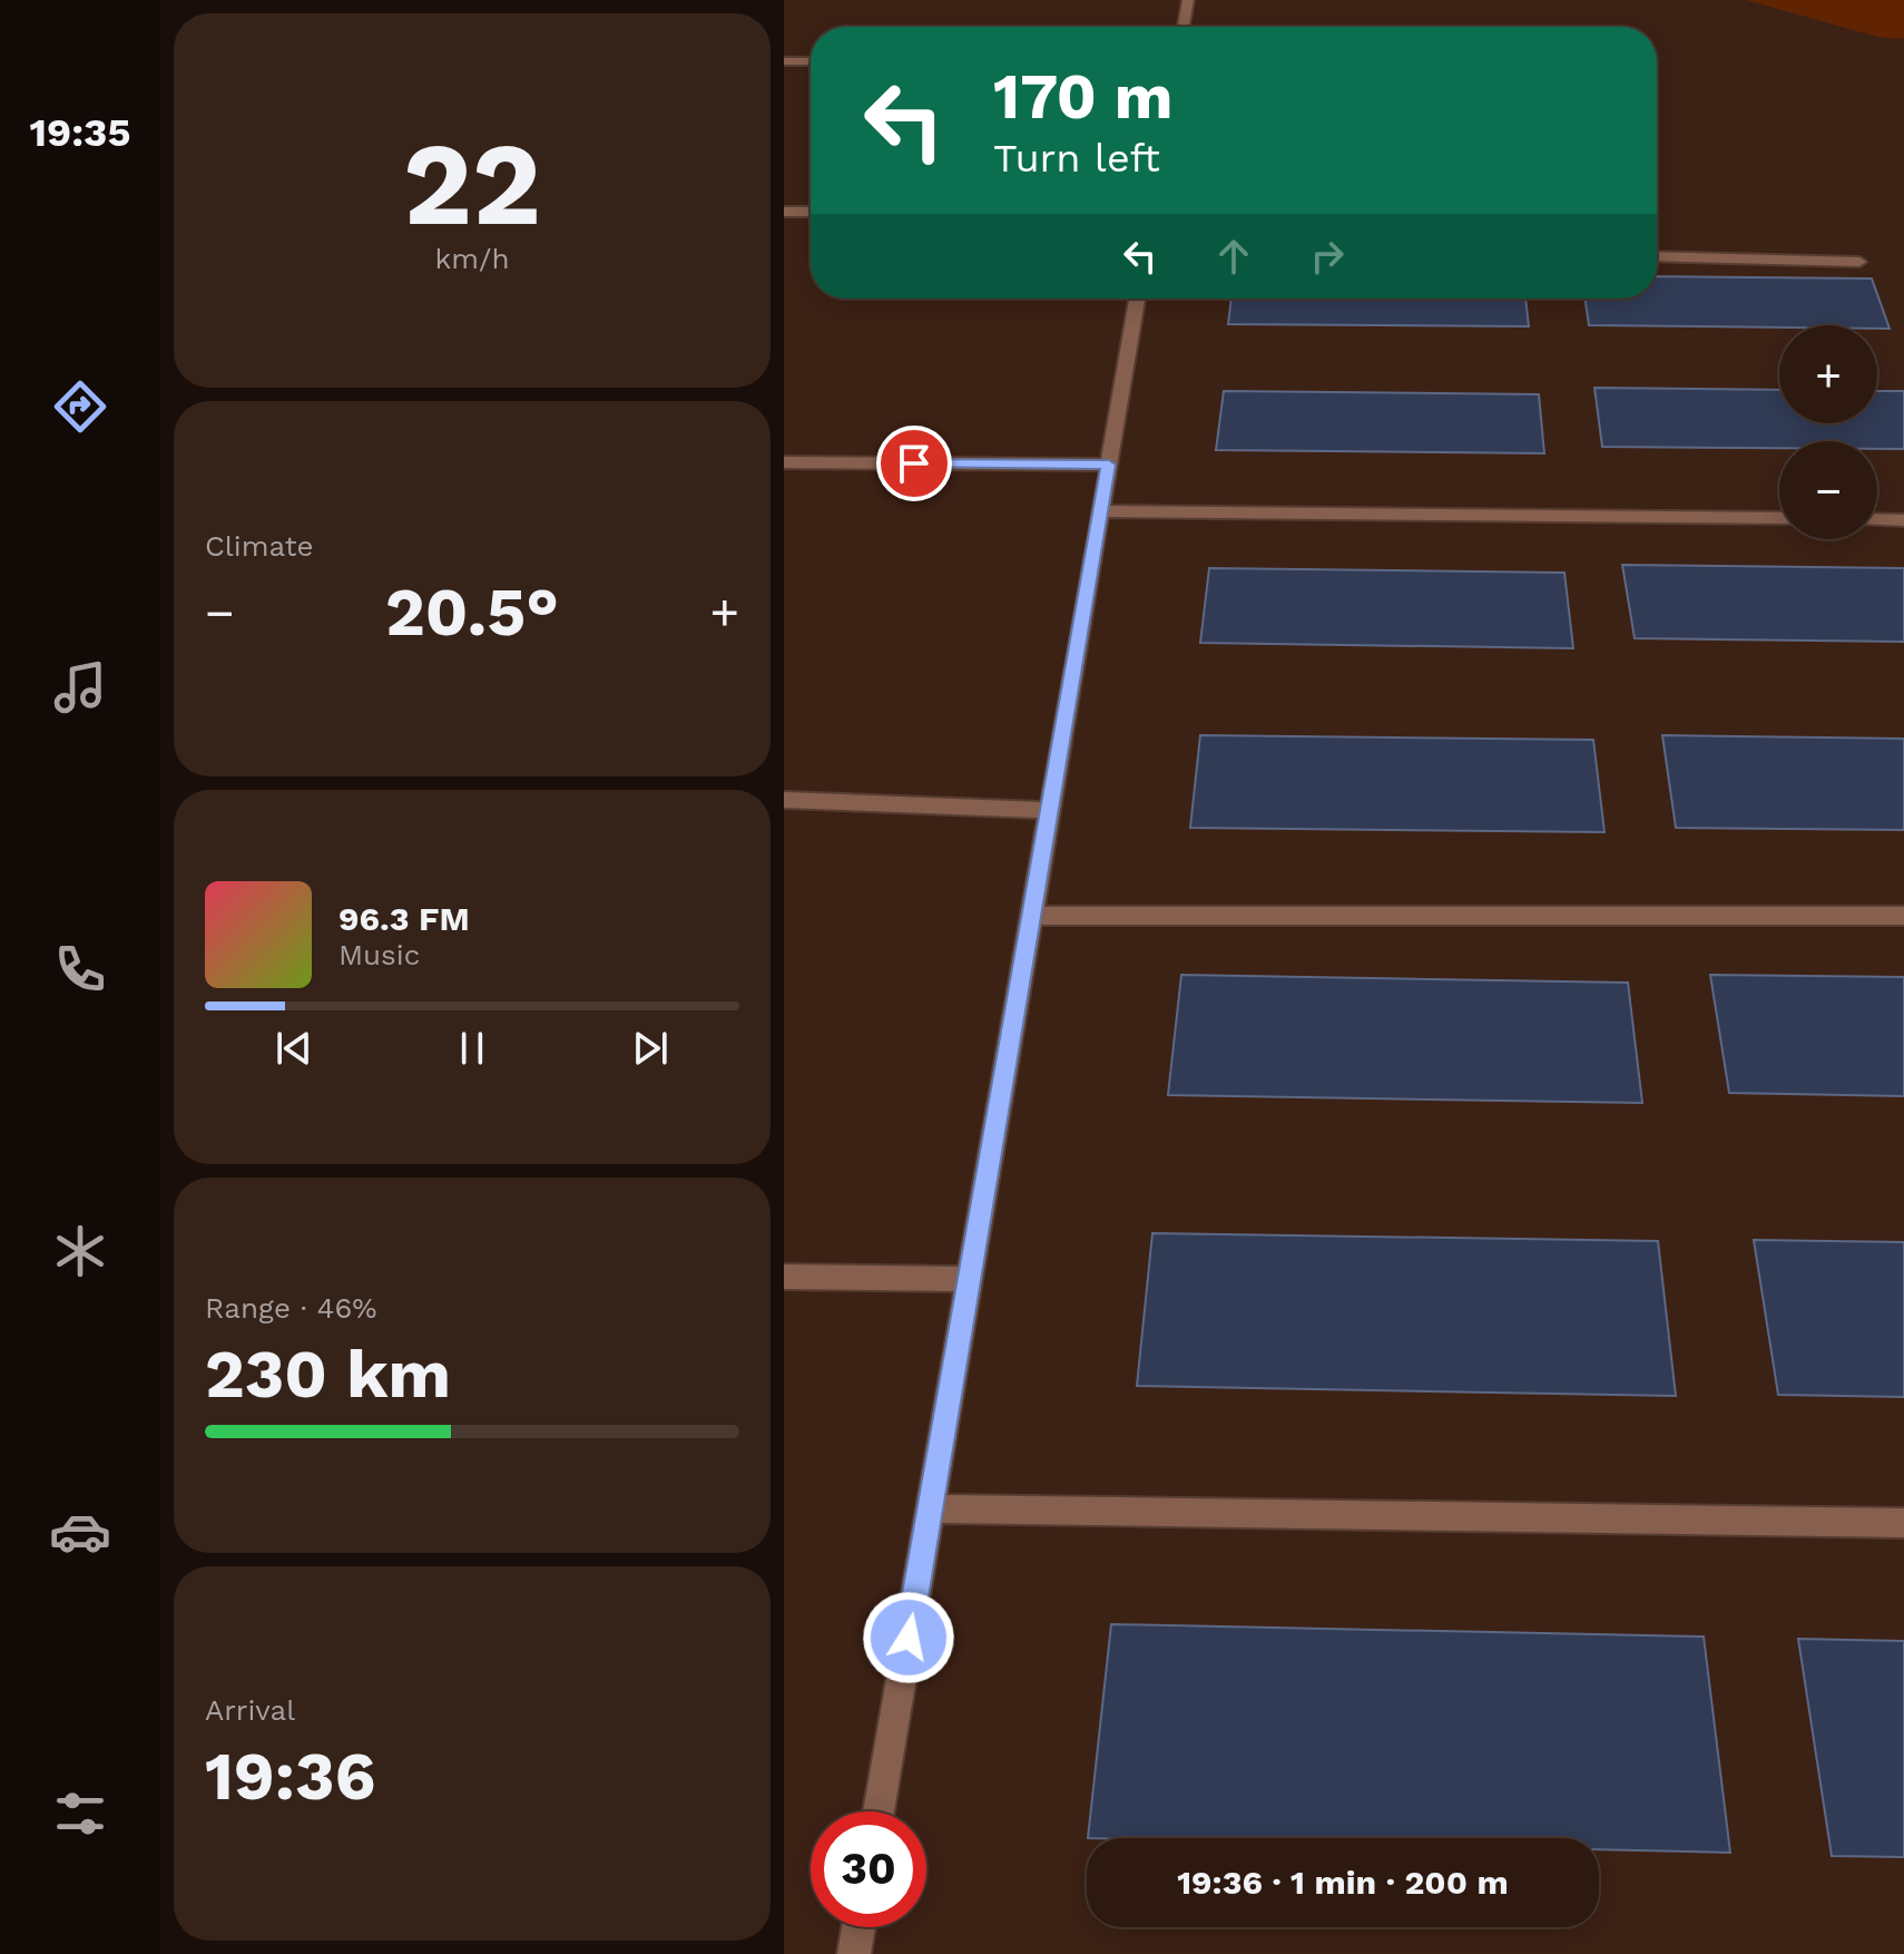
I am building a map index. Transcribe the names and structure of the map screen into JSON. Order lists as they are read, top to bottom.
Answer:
{
  "page": {
    "tabs": "19:35",
    "tile": [
      ["22", "km/h"],
      "Climate",
      ["Range · 46%", "230 km"],
      ["Arrival", "19:36"]
    ],
    "turn": ["170 m", "Turn left"],
    "map_buttons": ["+", "−"],
    "heat": ["−", "20.5°", "+"],
    "song": ["96.3 FM", "Music"],
    "limit": "30",
    "trip": "19:36 · 1 min · 200 m"
  }
}
